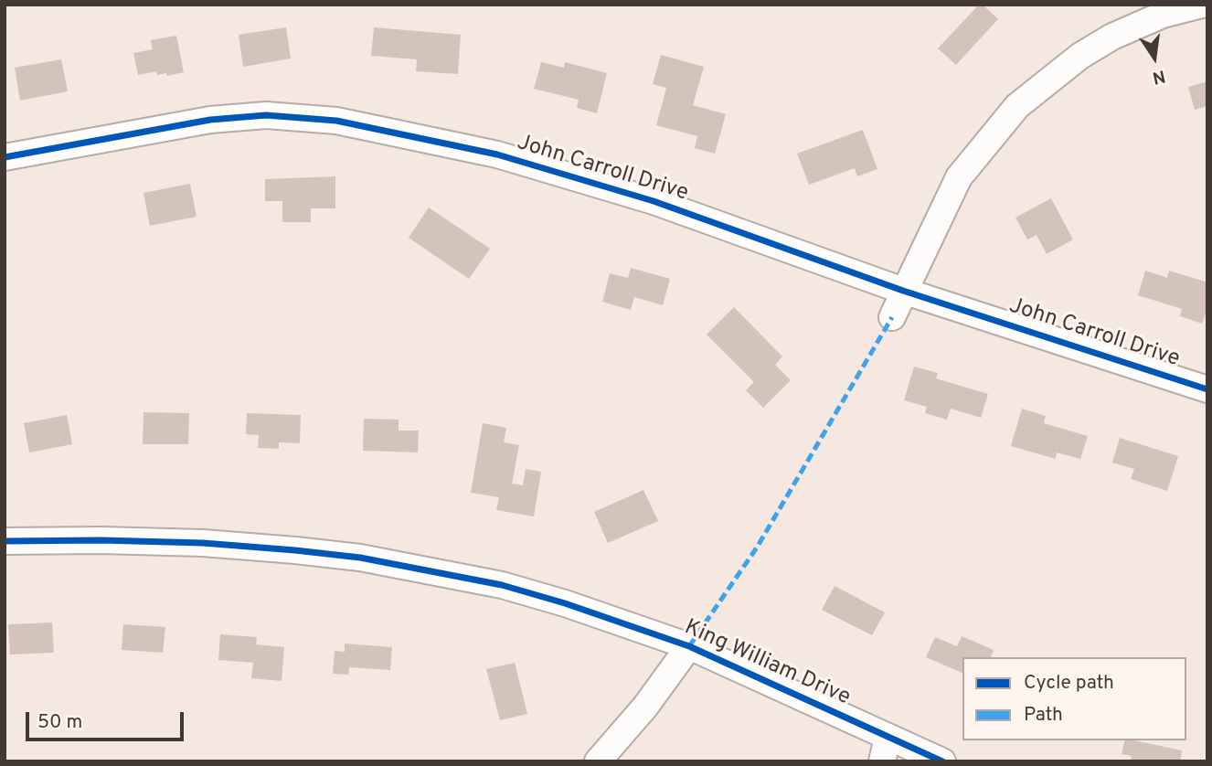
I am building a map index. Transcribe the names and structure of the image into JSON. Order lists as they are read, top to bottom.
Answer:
{
  "streets": {
    "street": ["John Carroll Drive", "King William Drive"]
  },
  "legend": ["Cycle path", "Path"],
  "scale_bar": "50 m",
  "north": "bottom"
}
